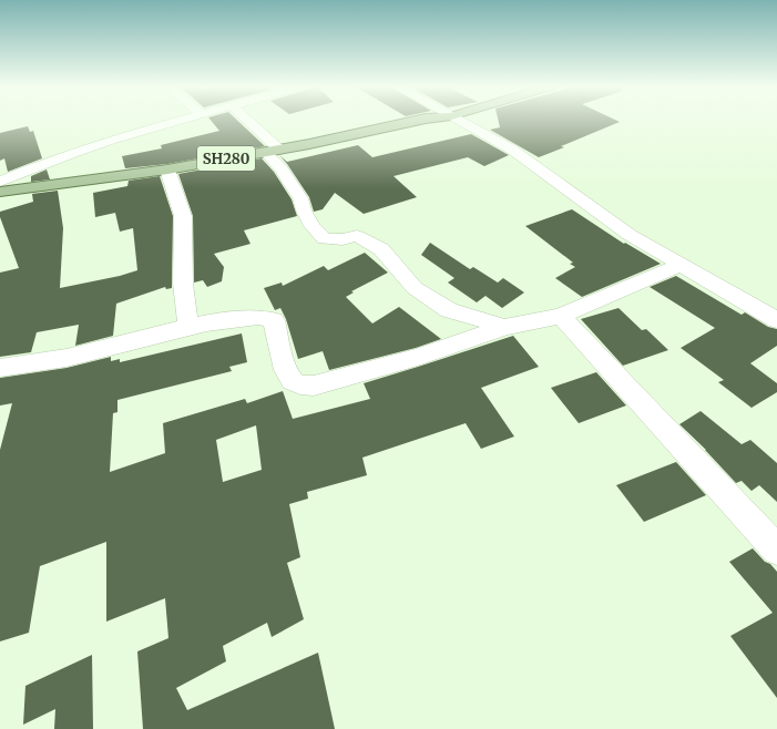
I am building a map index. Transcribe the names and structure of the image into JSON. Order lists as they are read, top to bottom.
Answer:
{
  "streets": {
    "main road": ["SH280"]
  }
}
